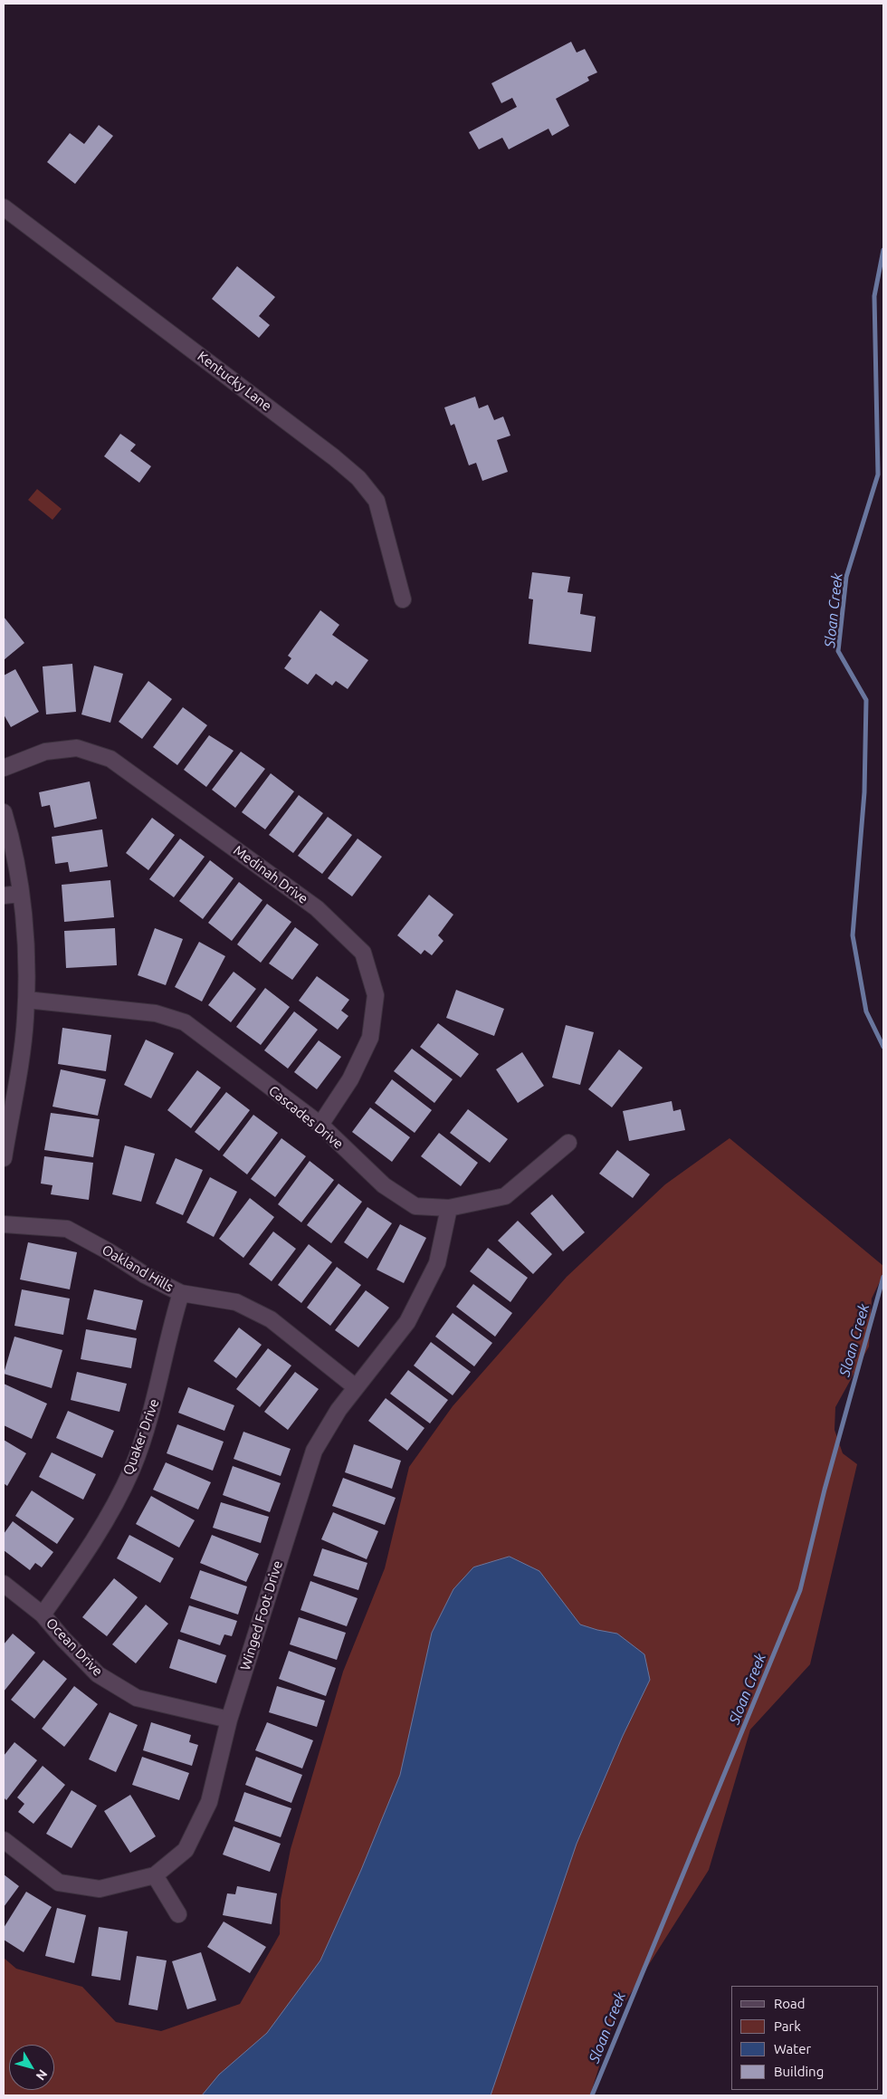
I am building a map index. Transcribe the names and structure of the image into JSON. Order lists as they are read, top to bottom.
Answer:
{
  "streets": {
    "street": [
      "Kentucky Lane",
      "Medinah Drive",
      "Cascades Drive",
      "Oakland Hills",
      "Quaker Drive",
      "Winged Foot Drive",
      "Ocean Drive"
    ]
  },
  "crossings": [
    ["Medinah Drive", "Cascades Drive"],
    ["Cascades Drive", "Winged Foot Drive"],
    ["Oakland Hills", "Quaker Drive"],
    ["Oakland Hills", "Winged Foot Drive"],
    ["Quaker Drive", "Ocean Drive"],
    ["Winged Foot Drive", "Ocean Drive"]
  ],
  "water": ["Sloan Creek"],
  "legend": [
    "Road",
    "Park",
    "Water",
    "Building"
  ],
  "north": "bottom right"
}
